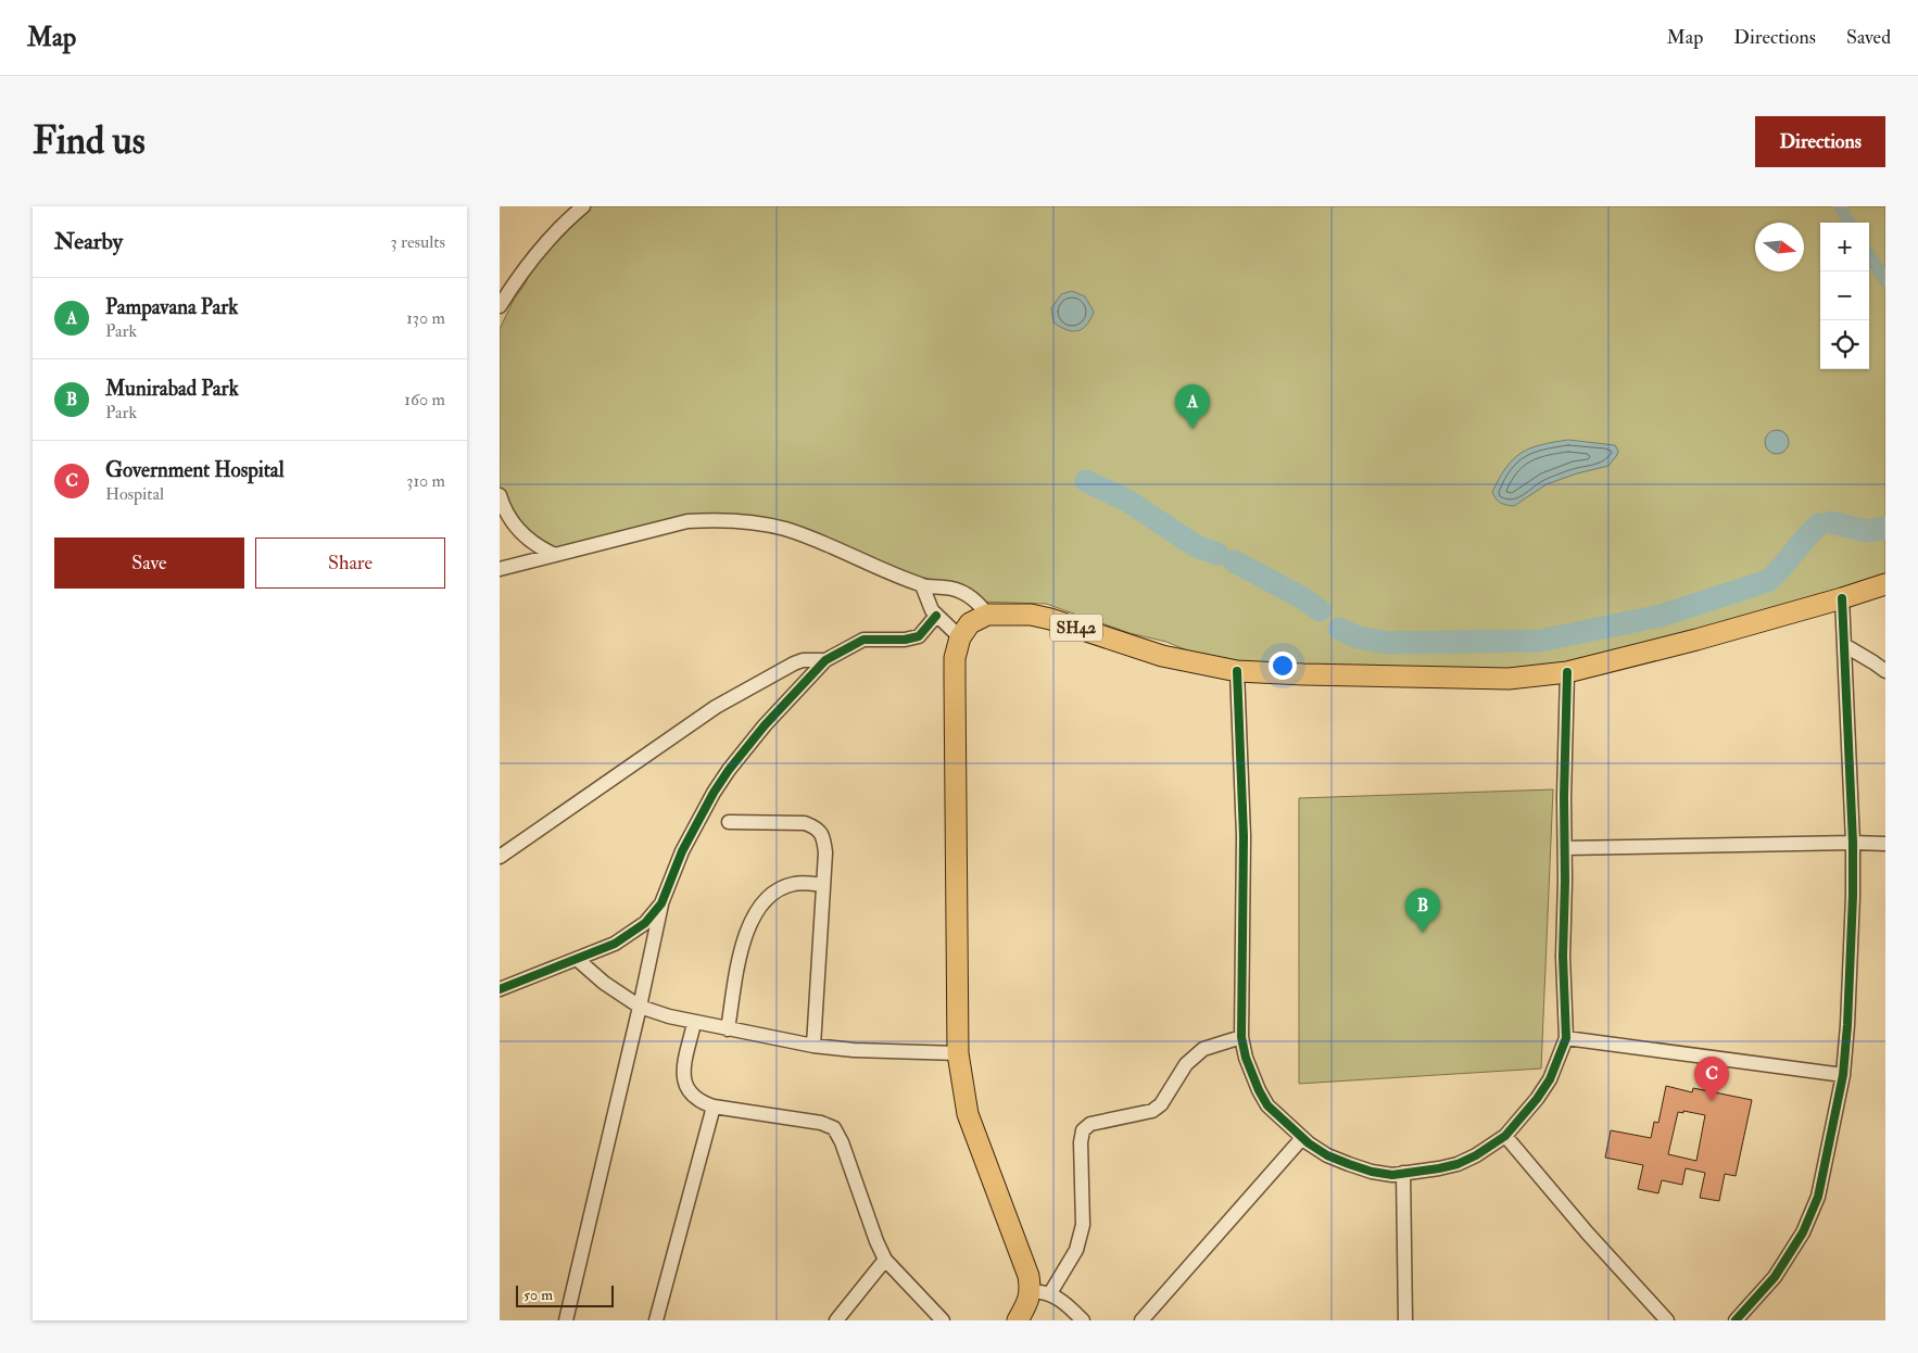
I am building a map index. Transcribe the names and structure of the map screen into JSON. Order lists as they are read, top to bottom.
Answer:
{
  "streets": {
    "main road": ["SH42"]
  },
  "scale_bar": "50 m",
  "north": "right",
  "page": {
    "header": "Map",
    "nav": ["Map", "Directions", "Saved"],
    "buttons": [
      "Directions",
      ["Save", "Share"]
    ],
    "title": "Find us",
    "heading": ["Nearby", "3 results"],
    "map_buttons": ["+", "−"],
    "list": [
      {
        "mark": "A",
        "name": "Pampavana Park",
        "note": "Park",
        "value": "130 m"
      },
      {
        "mark": "B",
        "name": "Munirabad Park",
        "note": "Park",
        "value": "160 m"
      },
      {
        "mark": "C",
        "name": "Government Hospital",
        "note": "Hospital",
        "value": "310 m"
      }
    ],
    "pins": ["A", "B", "C"],
    "scale": "50 m"
  }
}
